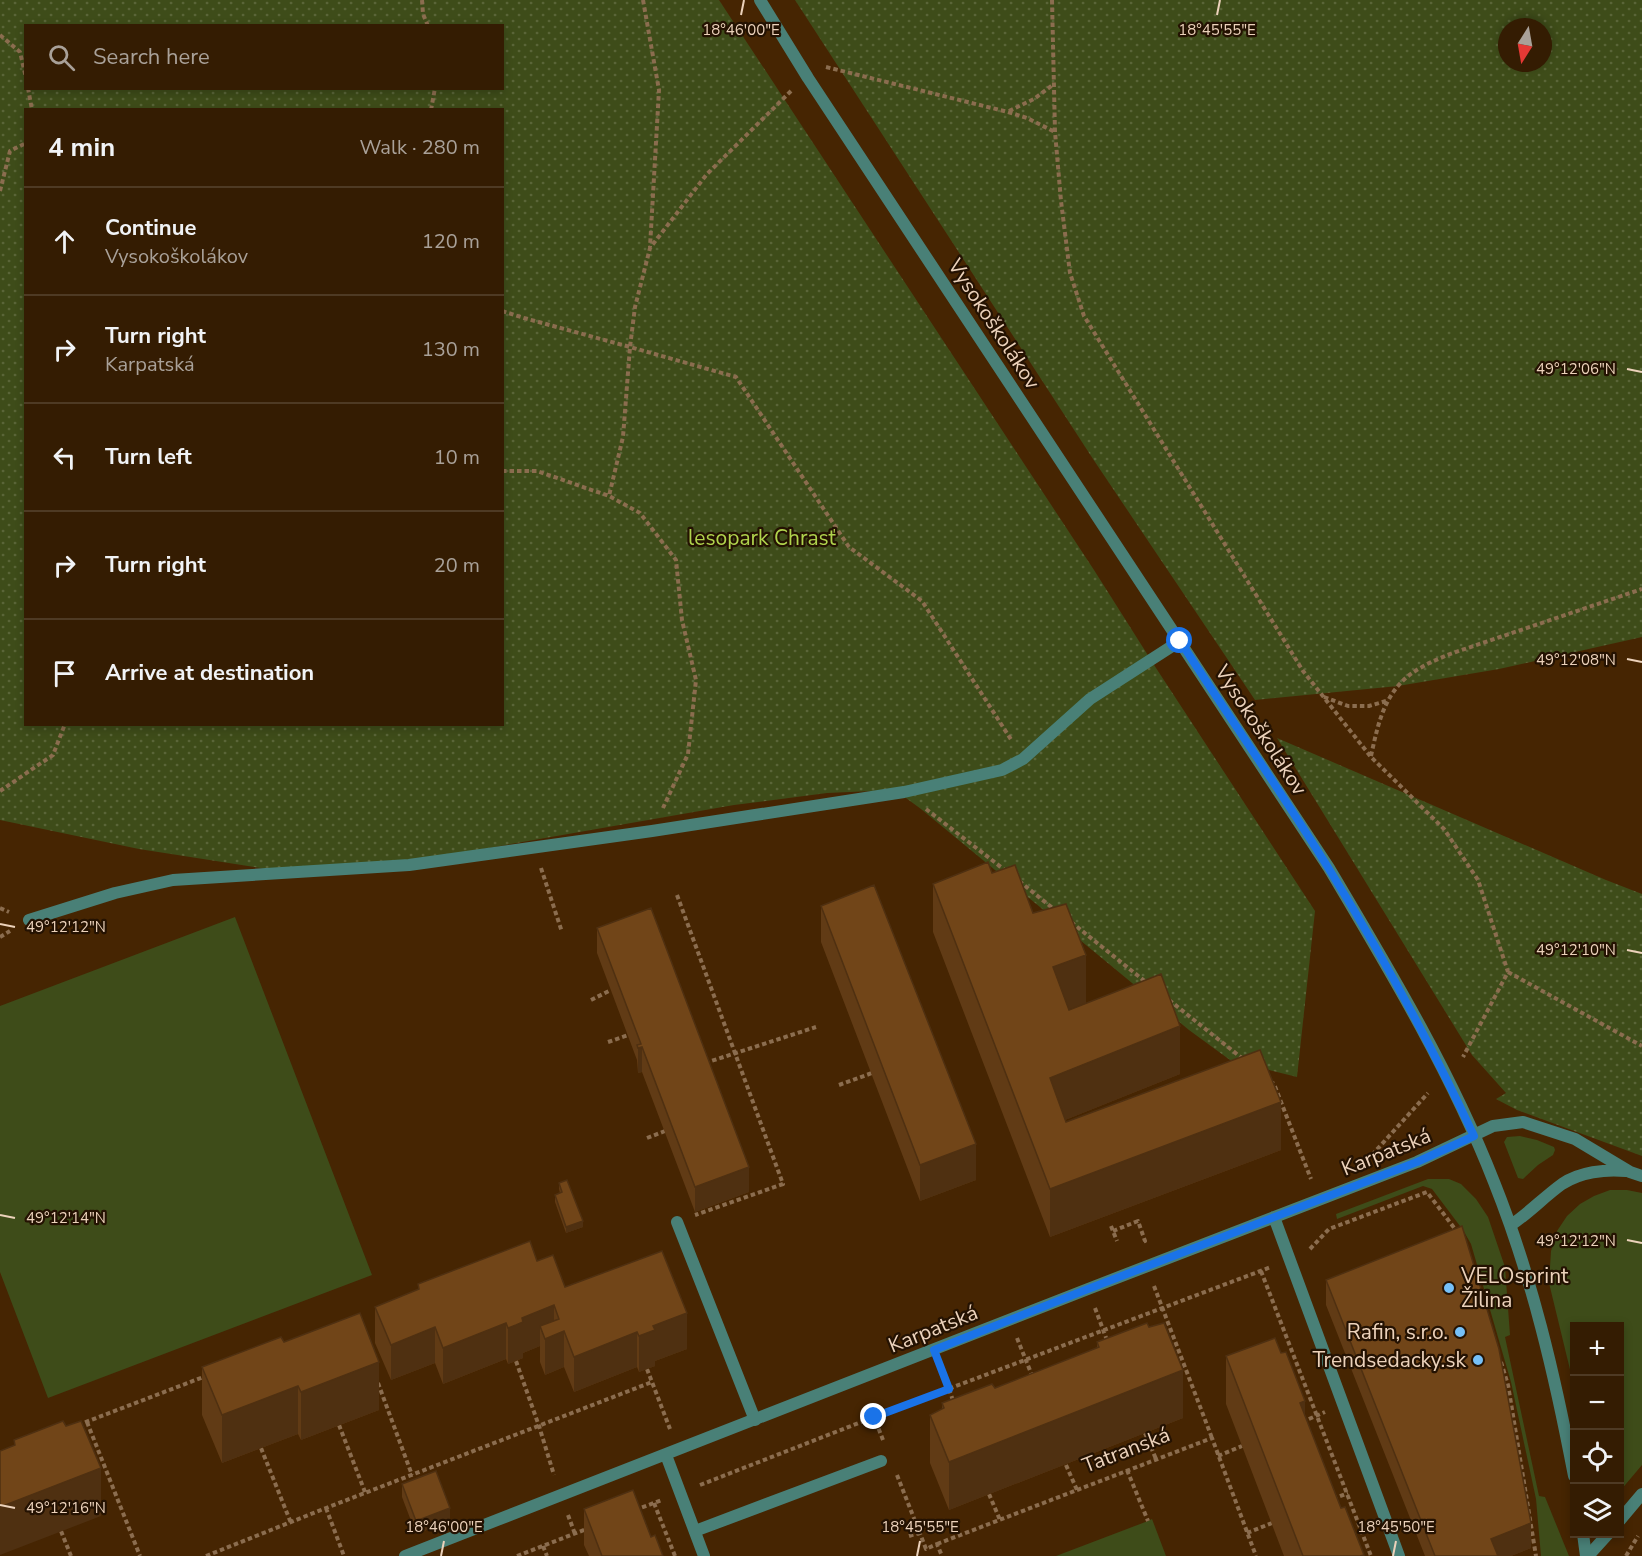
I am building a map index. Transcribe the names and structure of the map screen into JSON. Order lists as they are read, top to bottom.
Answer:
{
  "streets": {
    "street": ["Vysokoškolákov", "Karpatská"],
    "path": ["Tatranská"]
  },
  "crossings": [
    ["Vysokoškolákov", "Karpatská"]
  ],
  "parks": ["lesopark Chrasť"],
  "places": ["VELOsprint Žilina", "Rafin, s.r.o.", "Trendsedacky.sk"],
  "north": "bottom",
  "page": {
    "search": "Search here",
    "heading": ["4 min", "Walk · 280 m"],
    "list": [
      ["Continue", "Vysokoškolákov", "120 m"],
      ["Turn right", "Karpatská", "130 m"],
      ["Turn left", "10 m"],
      ["Turn right", "20 m"],
      "Arrive at destination"
    ],
    "map_buttons": ["+", "−"]
  },
  "coordinates": [
    "18°46'00\"E",
    "18°45'55\"E",
    "49°12'06\"N",
    "49°12'08\"N",
    "49°12'12\"N",
    "49°12'10\"N",
    "49°12'14\"N",
    "49°12'16\"N",
    "18°45'50\"E"
  ]
}
